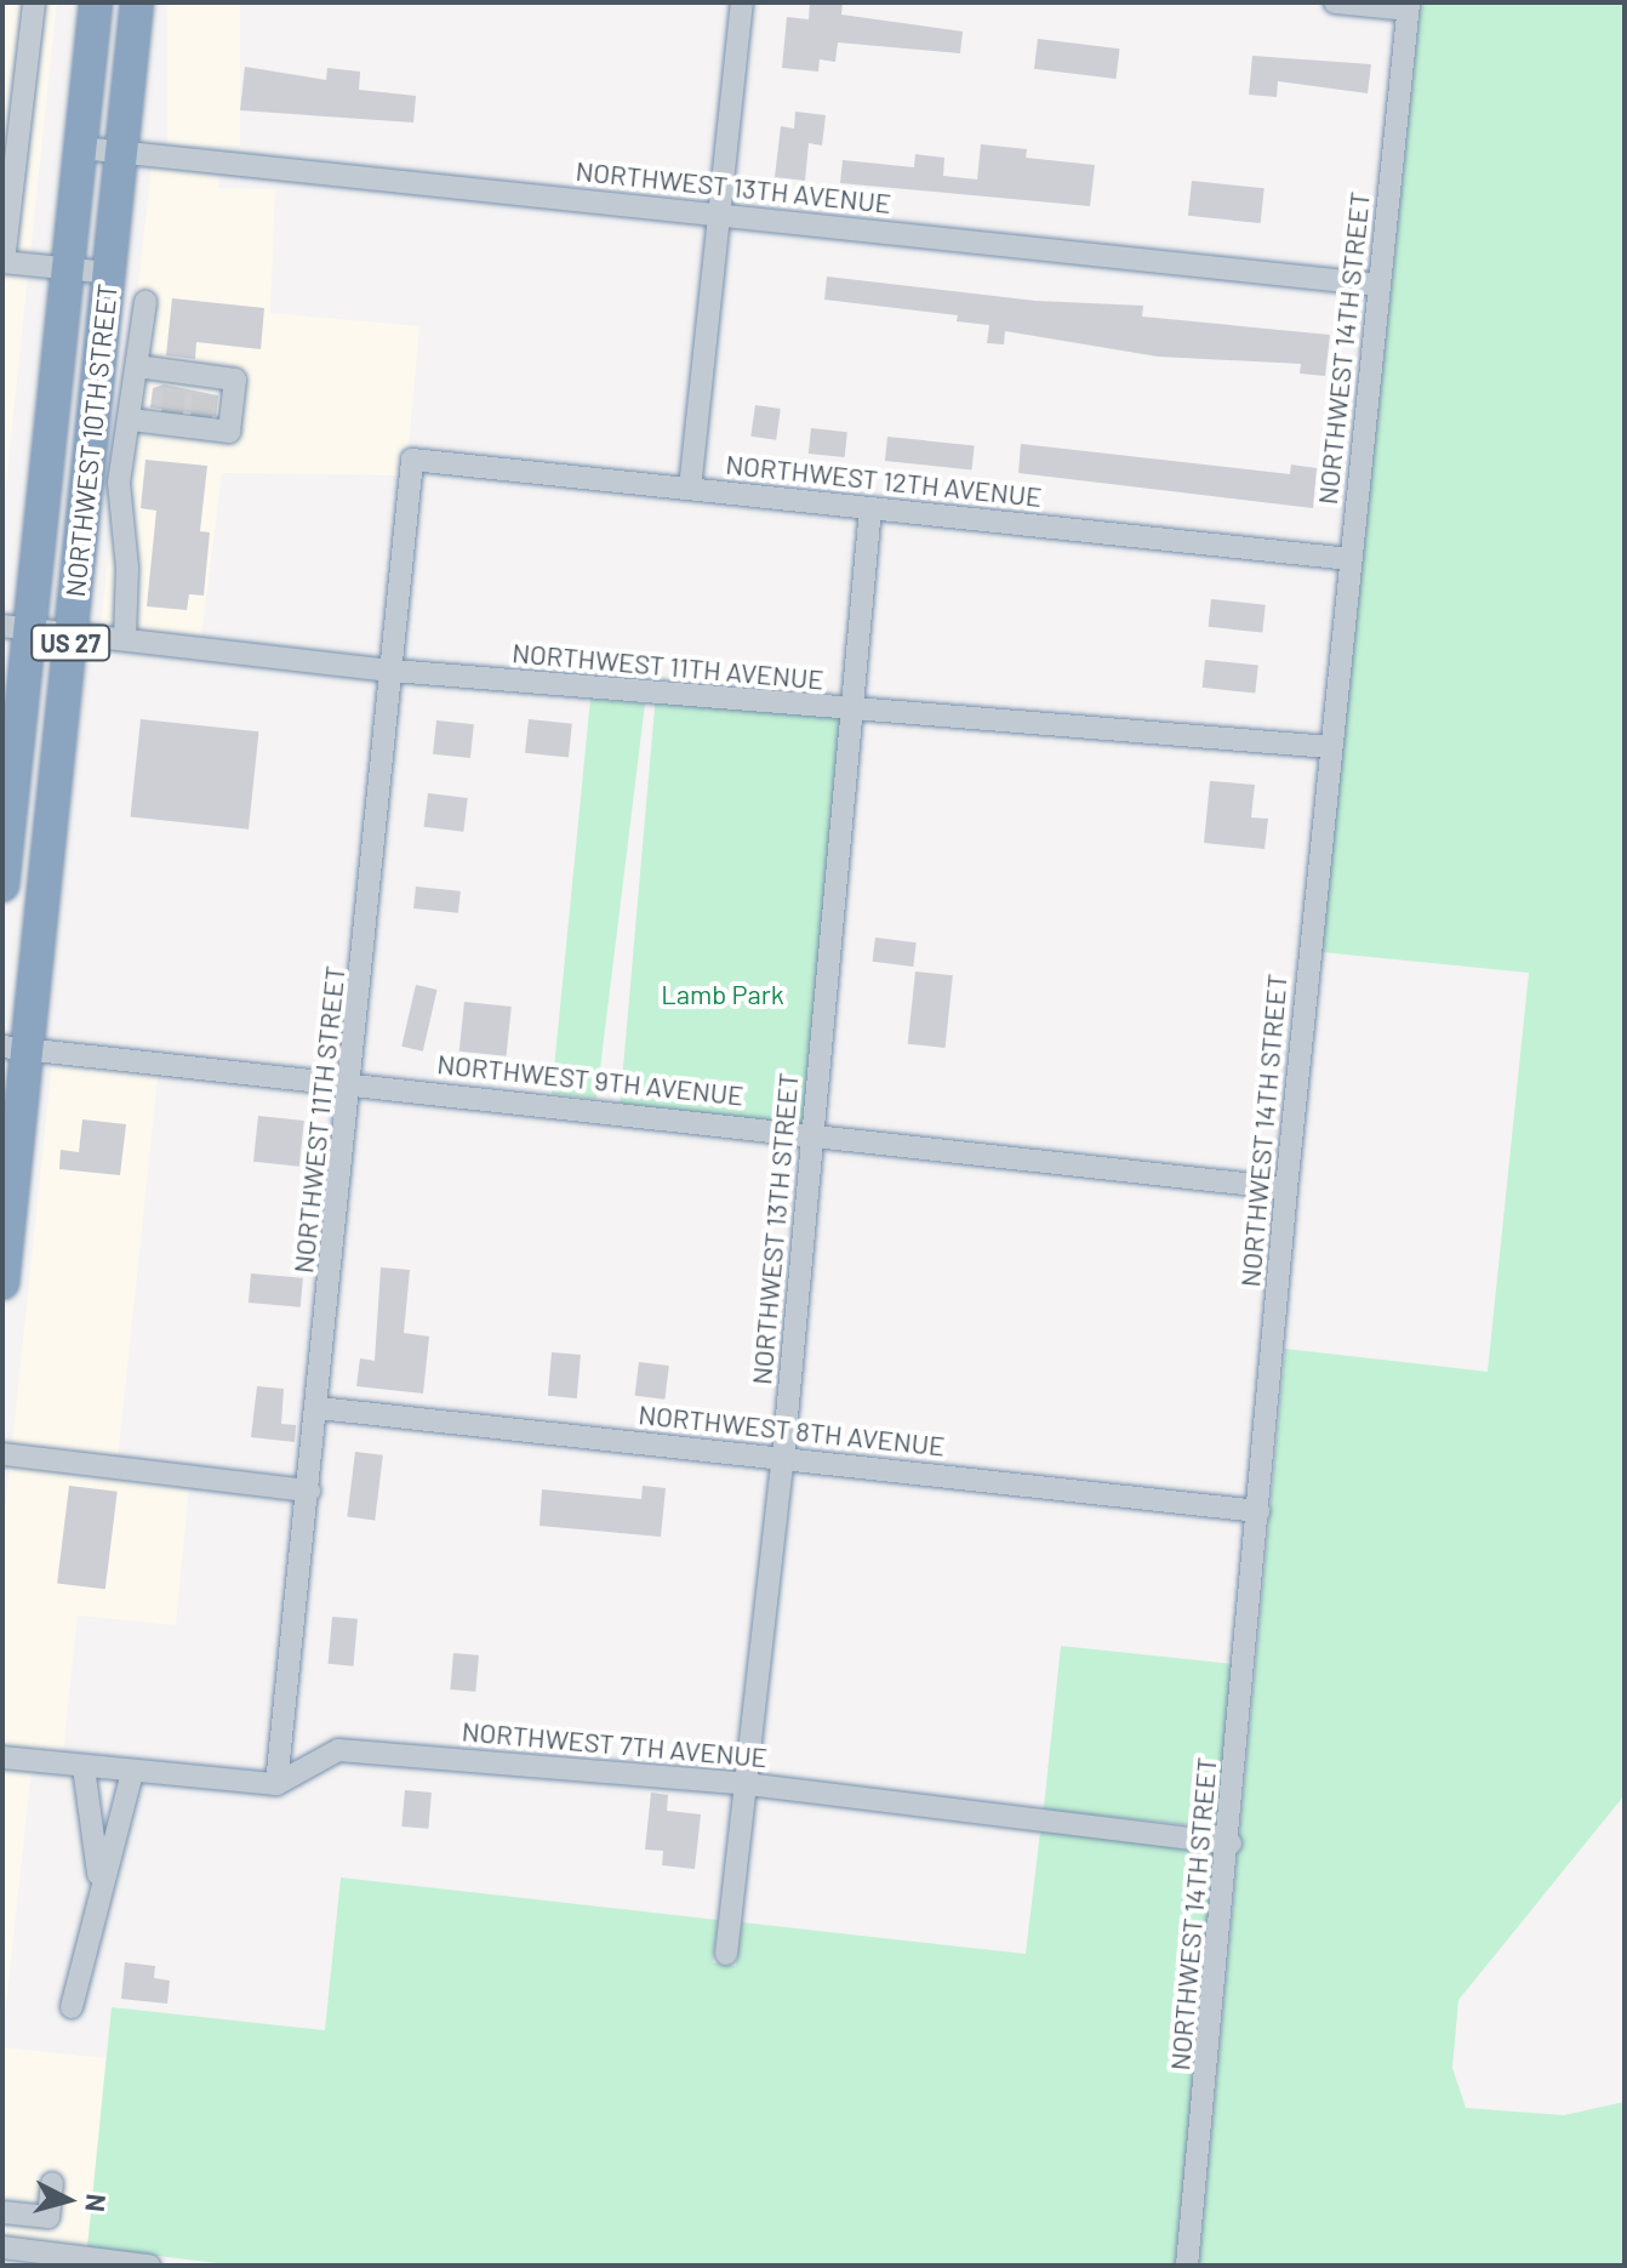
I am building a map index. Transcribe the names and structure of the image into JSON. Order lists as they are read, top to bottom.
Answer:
{
  "streets": {
    "highway": ["NORTHWEST 10TH STREET", "US 27"],
    "street": [
      "NORTHWEST 13TH AVENUE",
      "NORTHWEST 14TH STREET",
      "NORTHWEST 12TH AVENUE",
      "NORTHWEST 11TH AVENUE",
      "NORTHWEST 9TH AVENUE",
      "NORTHWEST 11TH STREET",
      "NORTHWEST 13TH STREET",
      "NORTHWEST 8TH AVENUE",
      "NORTHWEST 7TH AVENUE"
    ]
  },
  "crossings": [
    ["NORTHWEST 13TH AVENUE", "NORTHWEST 14TH STREET"],
    ["NORTHWEST 13TH AVENUE", "NORTHWEST 10TH STREET"],
    ["NORTHWEST 14TH STREET", "NORTHWEST 12TH AVENUE"],
    ["NORTHWEST 14TH STREET", "NORTHWEST 11TH AVENUE"],
    ["NORTHWEST 14TH STREET", "NORTHWEST 9TH AVENUE"],
    ["NORTHWEST 14TH STREET", "NORTHWEST 8TH AVENUE"],
    ["NORTHWEST 14TH STREET", "NORTHWEST 7TH AVENUE"],
    ["NORTHWEST 10TH STREET", "NORTHWEST 11TH AVENUE"],
    ["NORTHWEST 10TH STREET", "NORTHWEST 9TH AVENUE"],
    ["NORTHWEST 12TH AVENUE", "NORTHWEST 11TH STREET"],
    ["NORTHWEST 12TH AVENUE", "NORTHWEST 13TH STREET"],
    ["NORTHWEST 11TH AVENUE", "NORTHWEST 11TH STREET"],
    ["NORTHWEST 11TH AVENUE", "NORTHWEST 13TH STREET"],
    ["NORTHWEST 9TH AVENUE", "NORTHWEST 11TH STREET"],
    ["NORTHWEST 9TH AVENUE", "NORTHWEST 13TH STREET"],
    ["NORTHWEST 11TH STREET", "NORTHWEST 8TH AVENUE"],
    ["NORTHWEST 11TH STREET", "NORTHWEST 7TH AVENUE"],
    ["NORTHWEST 13TH STREET", "NORTHWEST 8TH AVENUE"],
    ["NORTHWEST 13TH STREET", "NORTHWEST 7TH AVENUE"]
  ],
  "parks": ["Lamb Park"],
  "north": "right"
}
